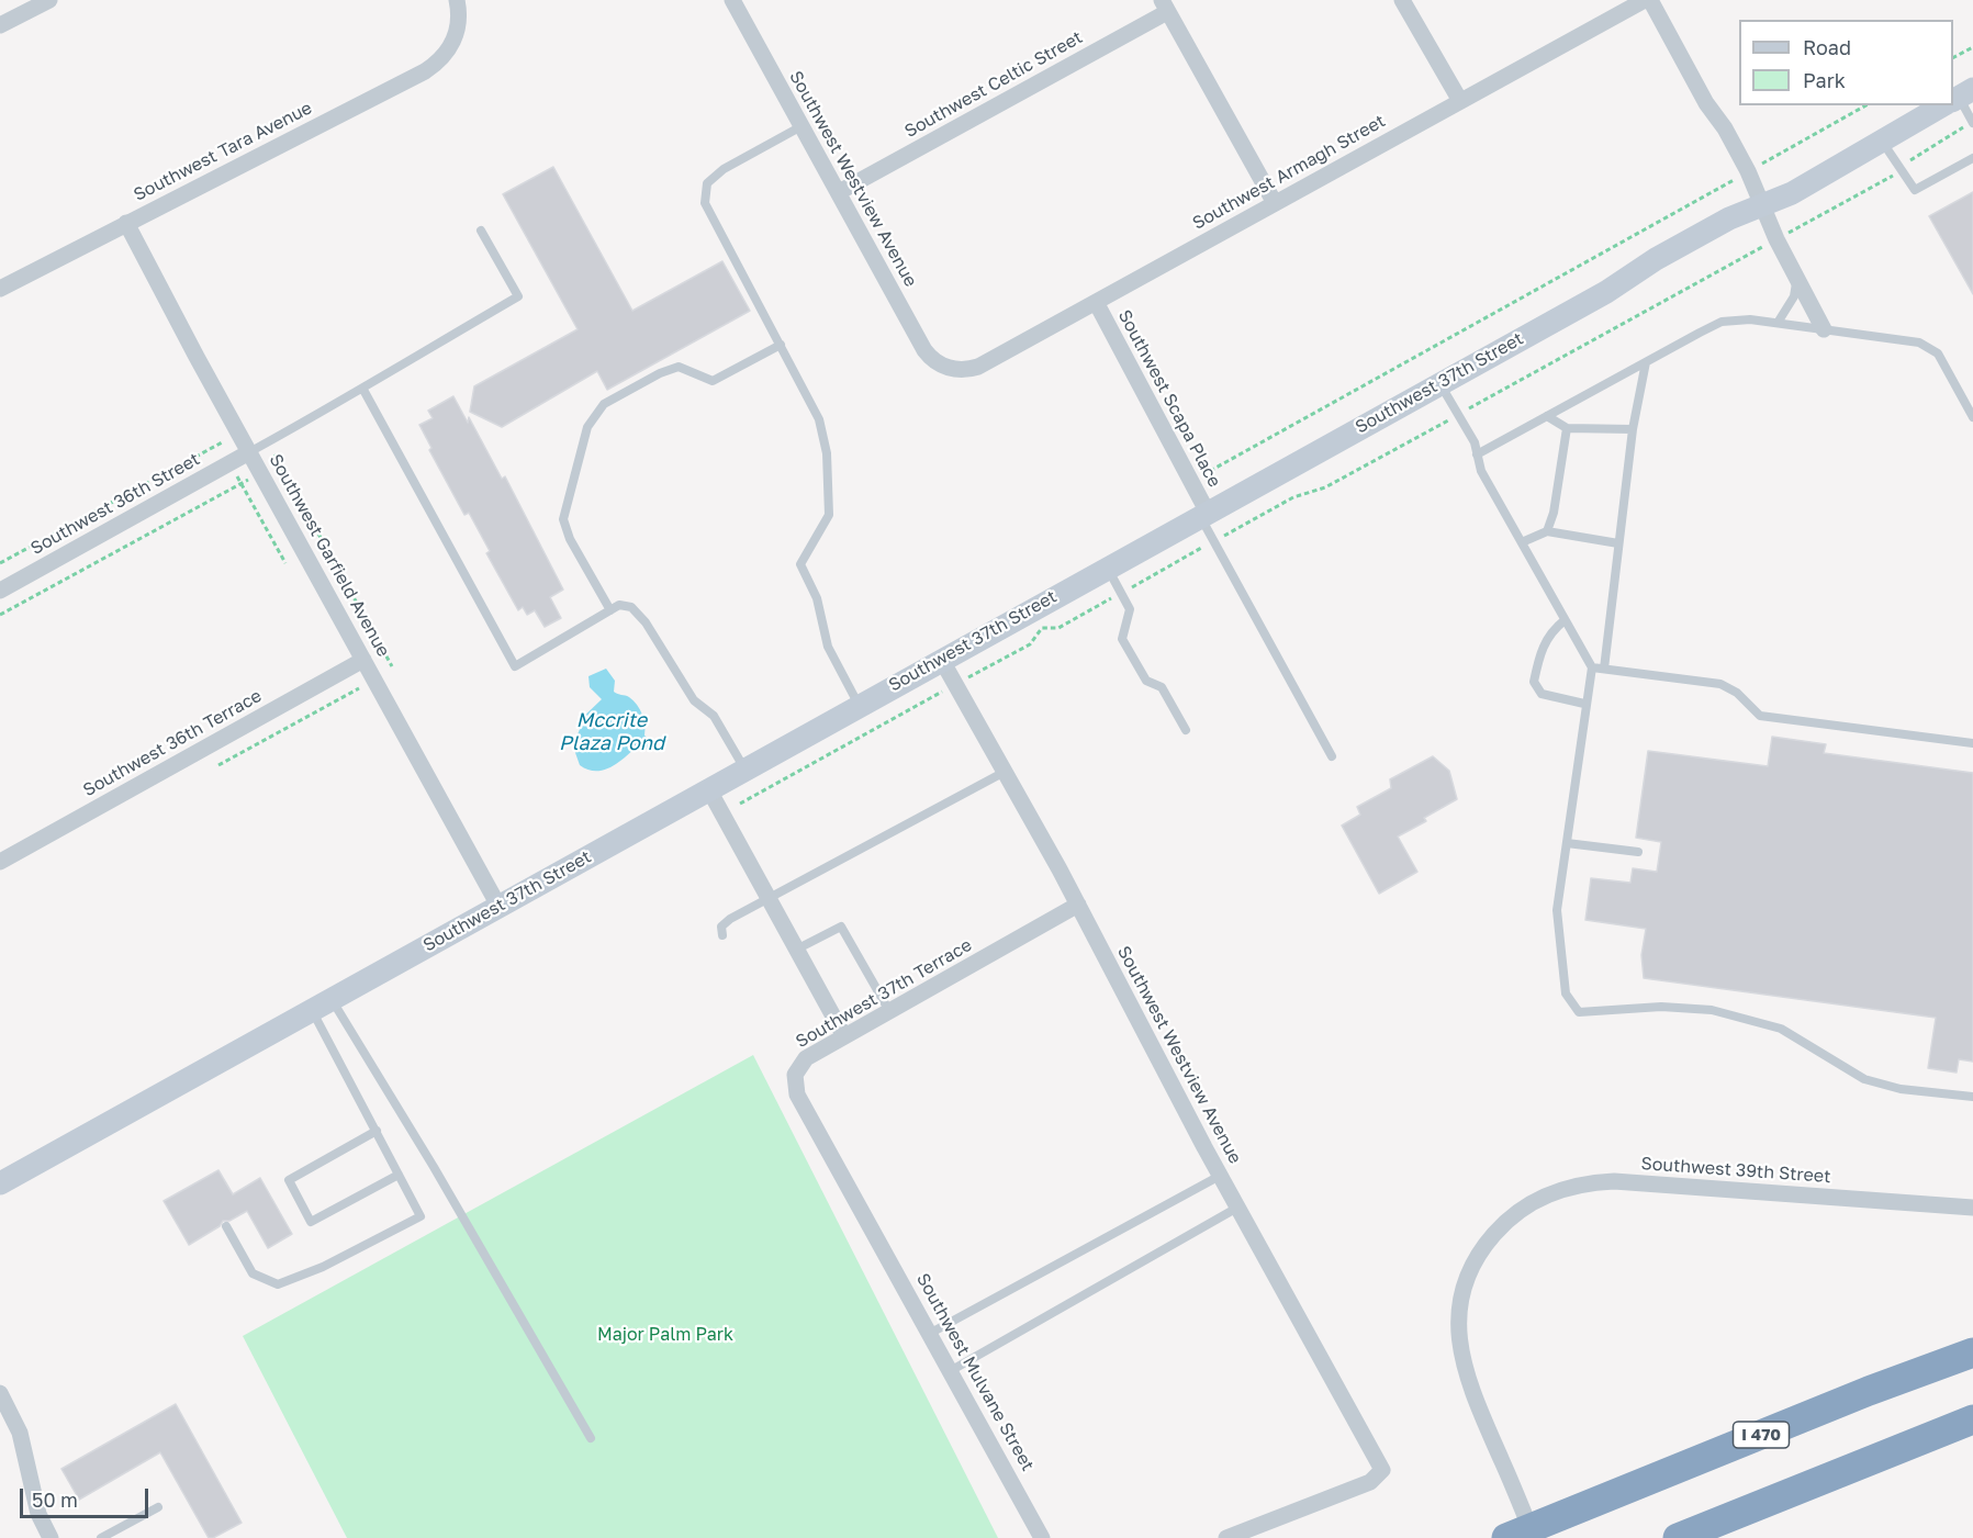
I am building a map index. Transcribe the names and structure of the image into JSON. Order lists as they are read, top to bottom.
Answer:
{
  "streets": {
    "highway": ["I 470"],
    "main road": ["Southwest 37th Street"],
    "street": [
      "Southwest Celtic Street",
      "Southwest Tara Avenue",
      "Southwest Armagh Street",
      "Southwest Westview Avenue",
      "Southwest Scapa Place",
      "Southwest 36th Street",
      "Southwest Garfield Avenue",
      "Southwest 36th Terrace",
      "Southwest 37th Terrace",
      "Southwest 39th Street",
      "Southwest Mulvane Street"
    ]
  },
  "crossings": [
    ["Southwest Celtic Street", "Southwest Westview Avenue"],
    ["Southwest Tara Avenue", "Southwest Garfield Avenue"],
    ["Southwest Armagh Street", "Southwest Westview Avenue"],
    ["Southwest Armagh Street", "Southwest Scapa Place"],
    ["Southwest Westview Avenue", "Southwest 37th Street"],
    ["Southwest Westview Avenue", "Southwest 37th Terrace"],
    ["Southwest 37th Street", "Southwest Scapa Place"],
    ["Southwest 37th Street", "Southwest Garfield Avenue"],
    ["Southwest 36th Street", "Southwest Garfield Avenue"],
    ["Southwest Garfield Avenue", "Southwest 36th Terrace"],
    ["Southwest 37th Terrace", "Southwest Mulvane Street"]
  ],
  "water": ["Mccrite Plaza Pond"],
  "parks": ["Major Palm Park"],
  "legend": ["Road", "Park"],
  "scale_bar": "50 m"
}
